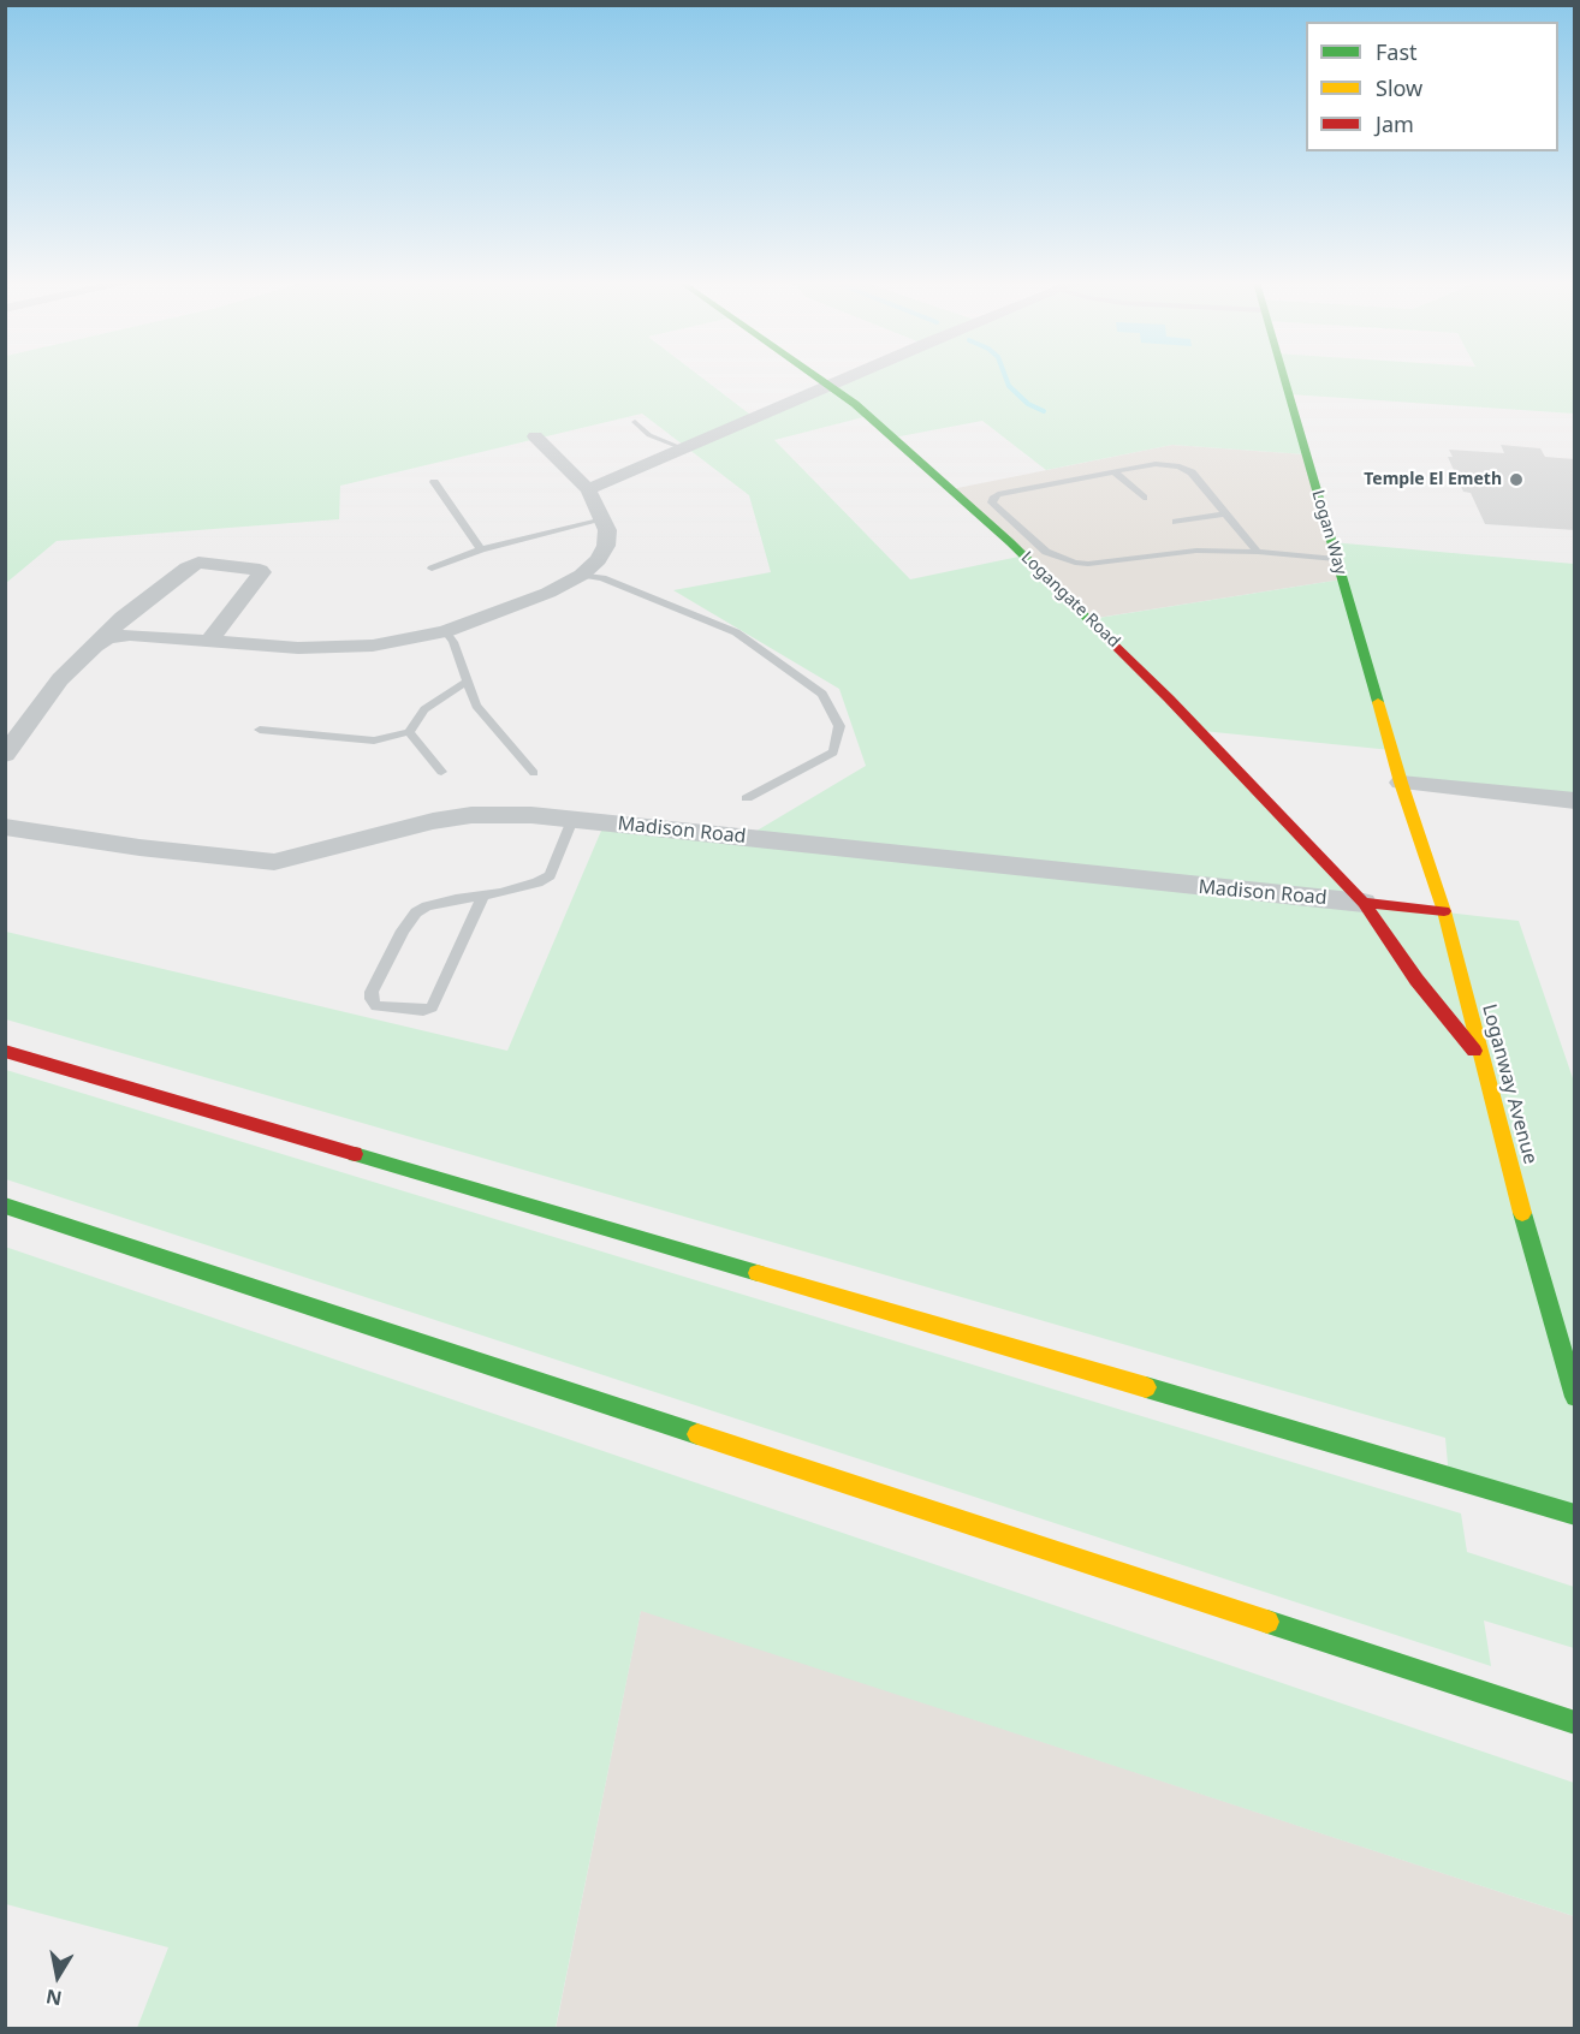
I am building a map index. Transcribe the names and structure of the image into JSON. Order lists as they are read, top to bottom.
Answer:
{
  "streets": {
    "main road": ["Logan Way", "Logangate Road", "Loganway Avenue"],
    "street": ["Madison Road"]
  },
  "crossings": [
    ["Logan Way", "Loganway Avenue"],
    ["Logangate Road", "Madison Road"],
    ["Logangate Road", "Loganway Avenue"]
  ],
  "places": ["Temple El Emeth"],
  "legend": ["Fast", "Slow", "Jam"],
  "north": "bottom"
}
